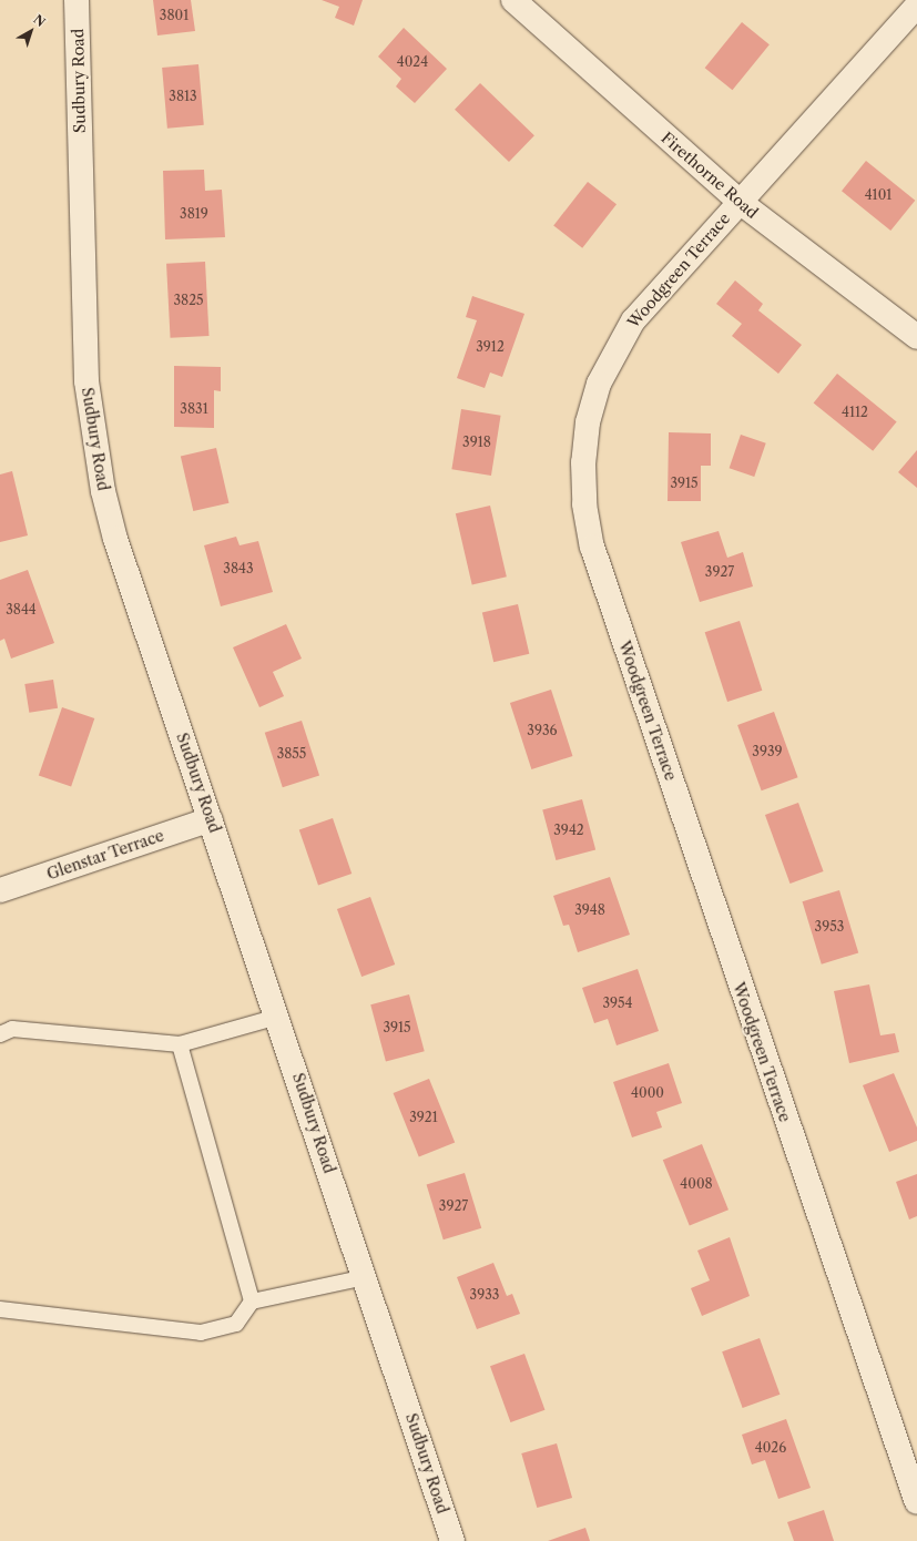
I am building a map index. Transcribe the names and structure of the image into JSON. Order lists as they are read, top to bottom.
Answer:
{
  "streets": {
    "street": [
      "Sudbury Road",
      "Firethorne Road",
      "Woodgreen Terrace",
      "Glenstar Terrace"
    ]
  },
  "crossings": [
    ["Sudbury Road", "Glenstar Terrace"],
    ["Firethorne Road", "Woodgreen Terrace"]
  ],
  "house_numbers": [
    "3801",
    "4024",
    "3813",
    "4101",
    "3819",
    "3825",
    "3912",
    "3831",
    "4112",
    "3918",
    "3915",
    "3843",
    "3927",
    "3844",
    "3936",
    "3939",
    "3855",
    "3942",
    "3948",
    "3953",
    "3954",
    "3915",
    "4000",
    "3921",
    "4008",
    "3927",
    "3933",
    "4026"
  ],
  "north": "top right"
}
